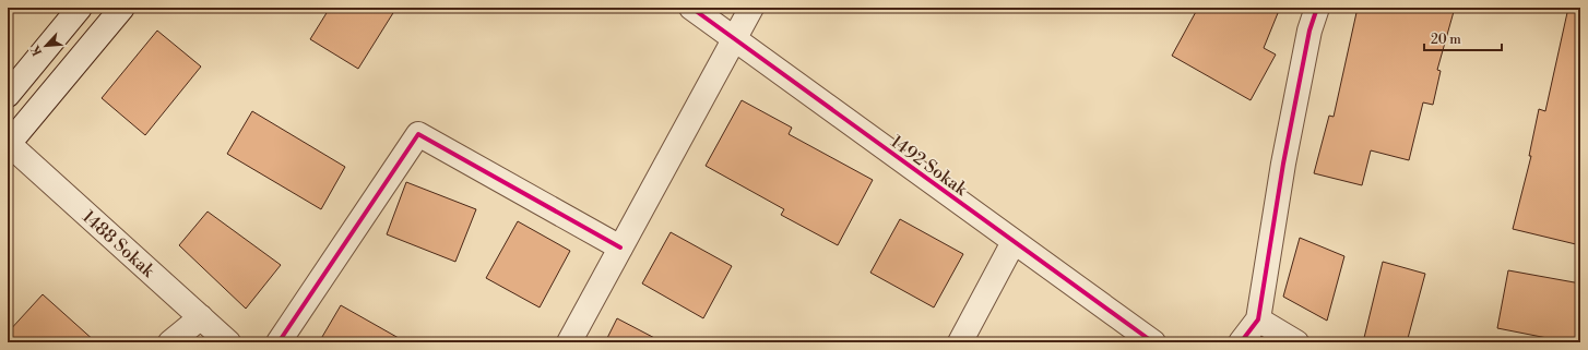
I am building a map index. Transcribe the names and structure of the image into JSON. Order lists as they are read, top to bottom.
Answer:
{
  "streets": {
    "street": ["1492 Sokak", "1488 Sokak"]
  },
  "scale_bar": "20 m",
  "north": "bottom left"
}
